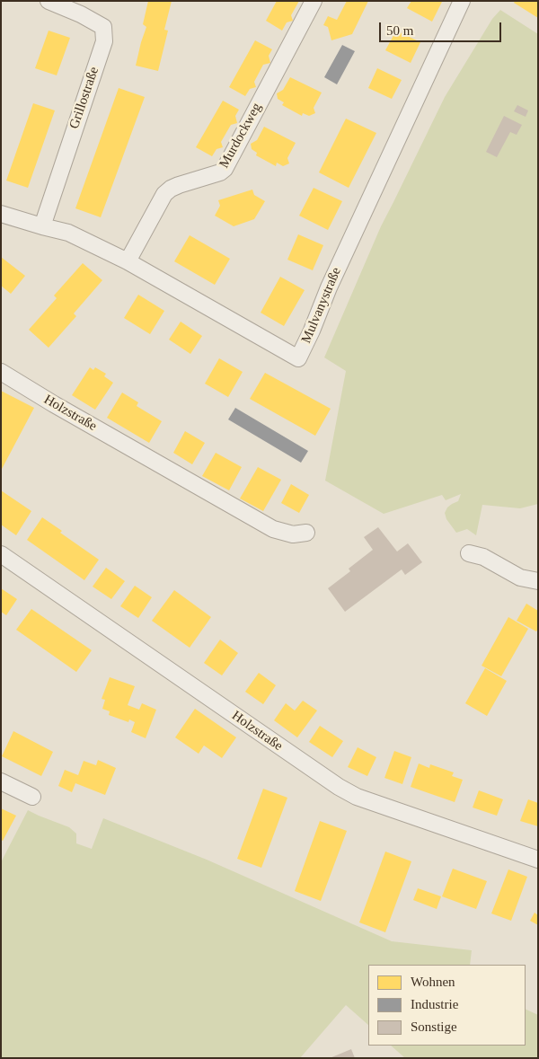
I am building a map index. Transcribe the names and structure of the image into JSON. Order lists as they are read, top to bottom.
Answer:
{
  "streets": {
    "street": [
      "Grillostraße",
      "Murdockweg",
      "Mulvanystraße",
      "Holzstraße"
    ]
  },
  "crossings": [
    ["Grillostraße", "Mulvanystraße"],
    ["Murdockweg", "Mulvanystraße"]
  ],
  "legend": ["Wohnen", "Industrie", "Sonstige"],
  "scale_bar": "50 m"
}
